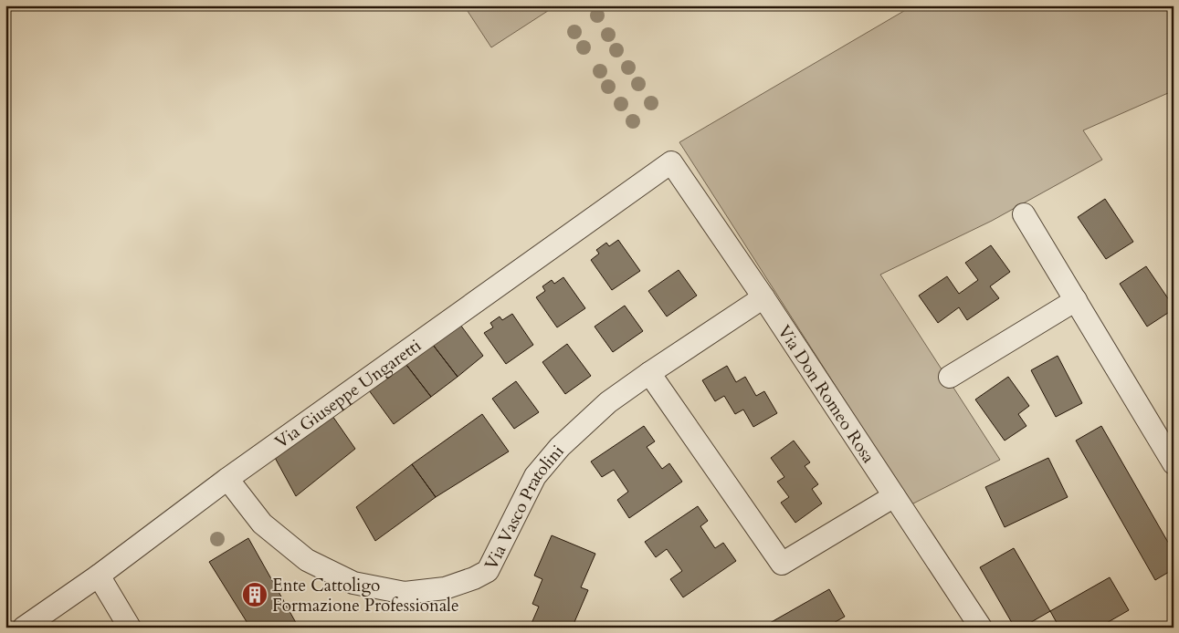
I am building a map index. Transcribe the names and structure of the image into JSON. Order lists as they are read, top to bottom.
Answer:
{
  "streets": {
    "street": ["Via Giuseppe Ungaretti", "Via Don Romeo Rosa", "Via Vasco Pratolini"]
  },
  "crossings": [
    ["Via Giuseppe Ungaretti", "Via Don Romeo Rosa"],
    ["Via Giuseppe Ungaretti", "Via Vasco Pratolini"],
    ["Via Don Romeo Rosa", "Via Vasco Pratolini"]
  ],
  "places": {
    "building": ["Ente Cattoligo Formazione Professionale"]
  }
}
